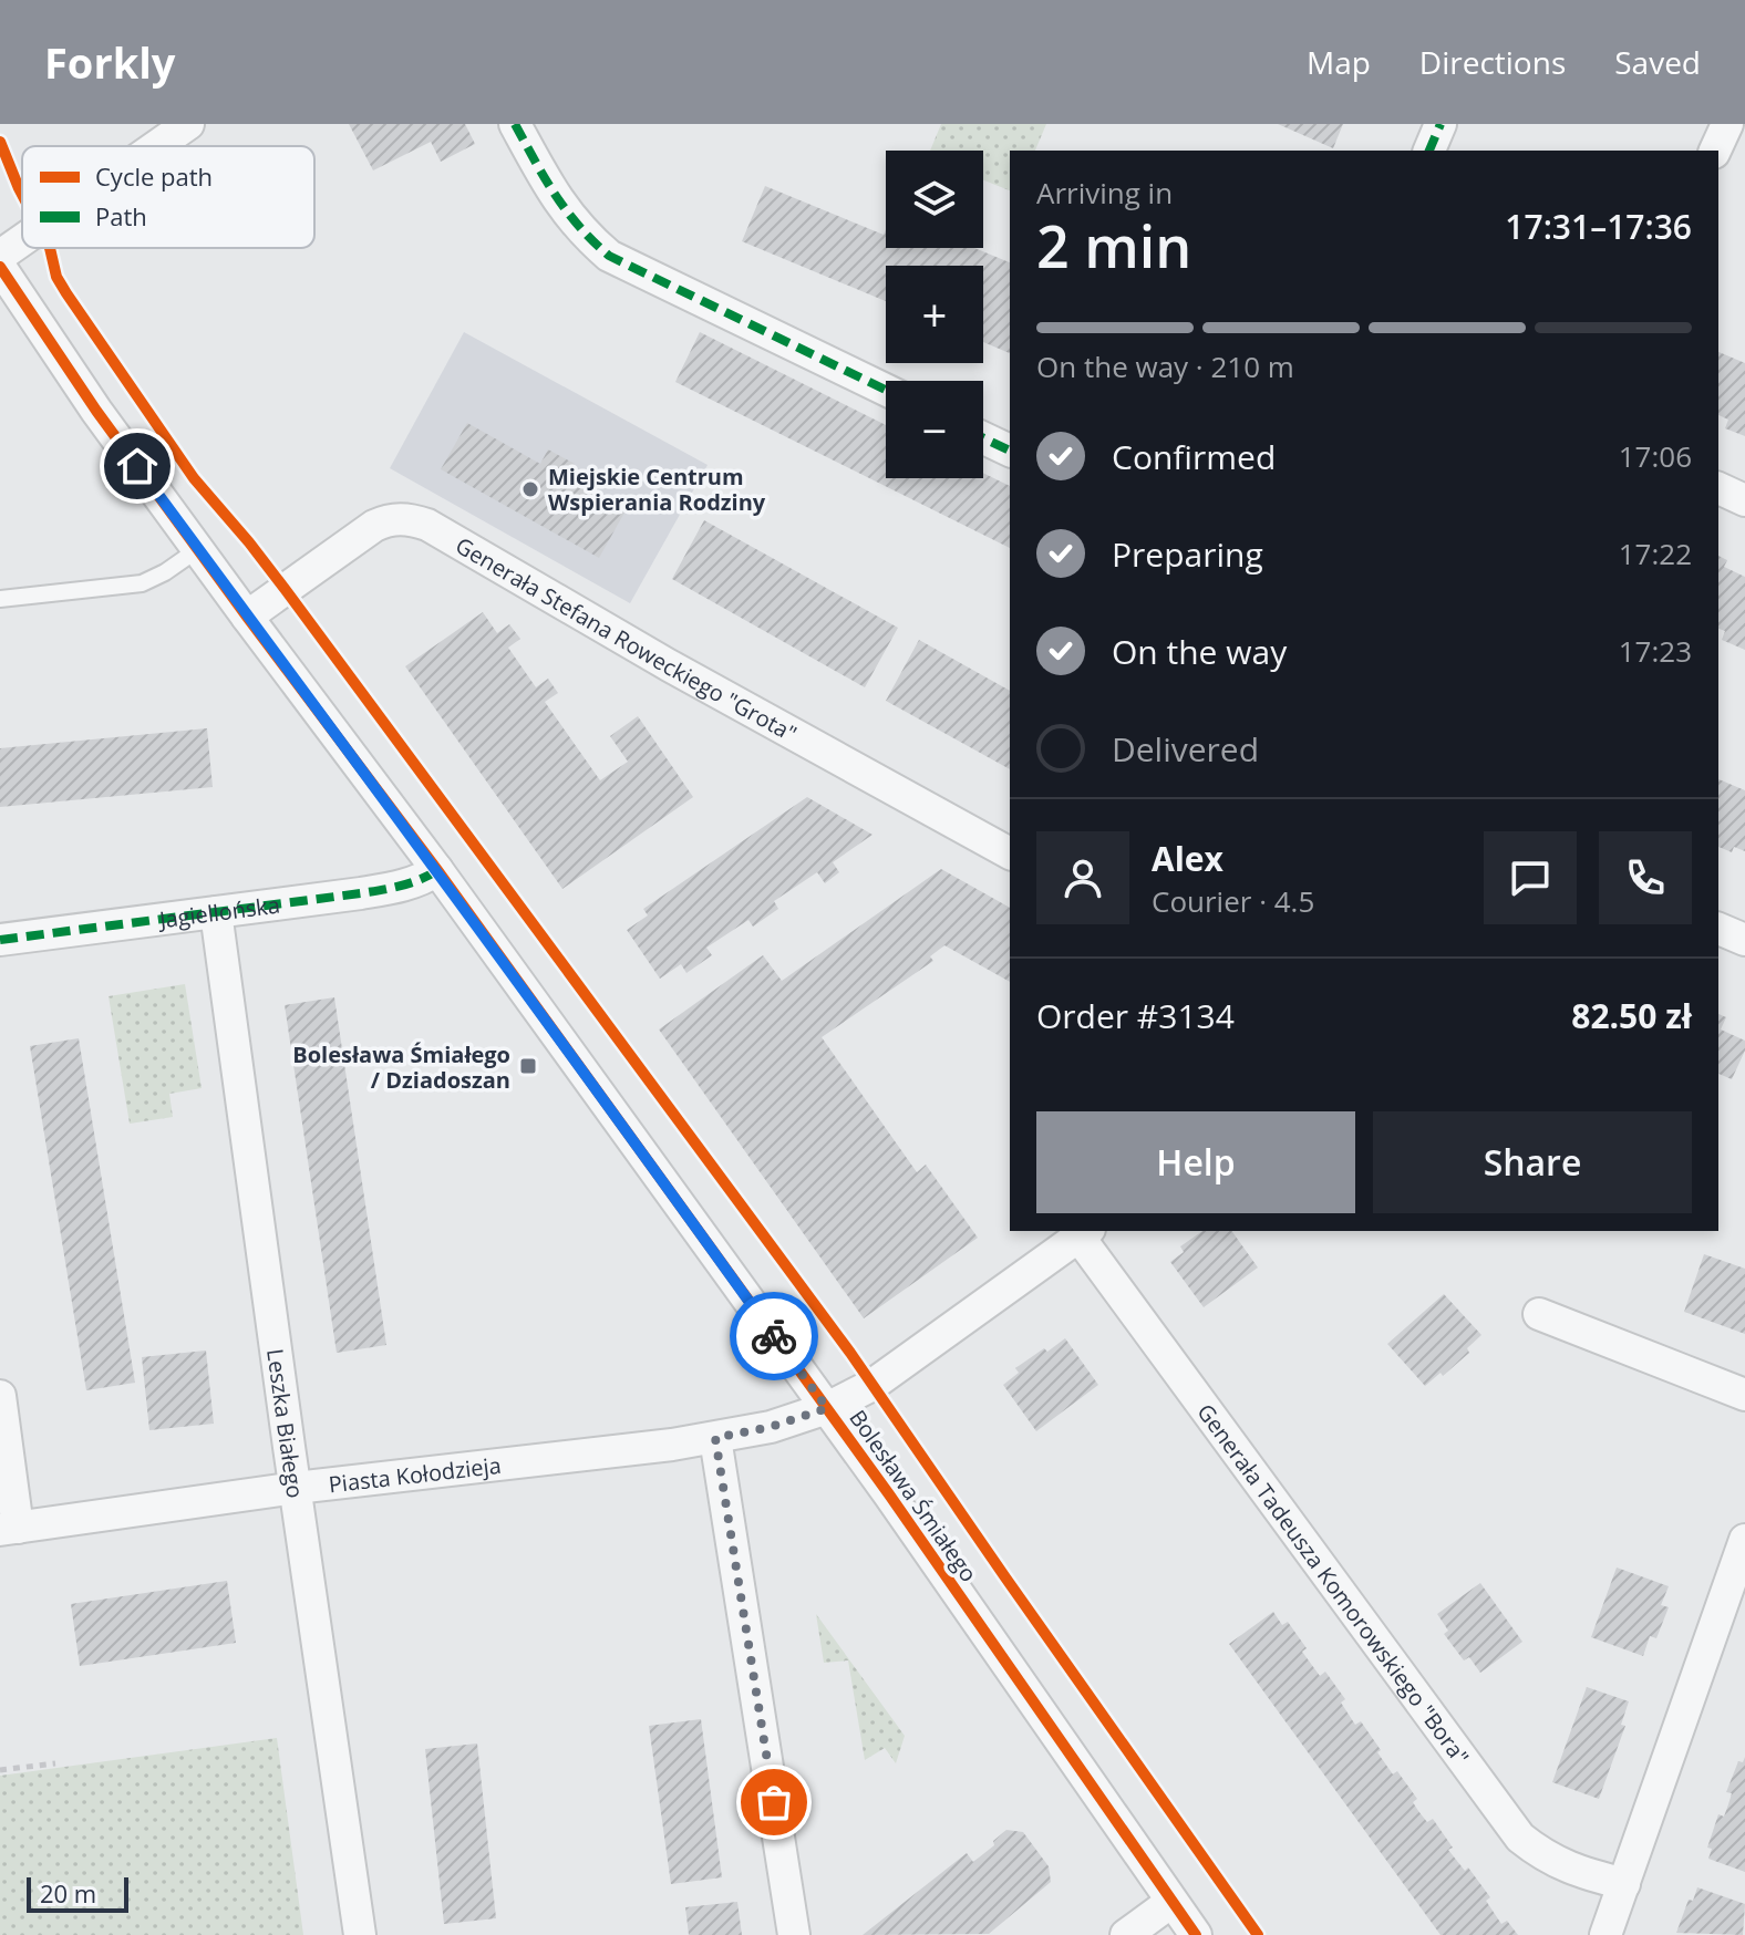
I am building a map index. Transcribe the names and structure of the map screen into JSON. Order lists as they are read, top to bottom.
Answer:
{
  "streets": {
    "street": [
      "Generała Stefana Roweckiego \"Grota\"",
      "Jagiellońska",
      "Leszka Białego",
      "Piasta Kołodzieja",
      "Bolesława Śmiałego",
      "Generała Tadeusza Komorowskiego \"Bora\""
    ]
  },
  "crossings": [
    ["Generała Stefana Roweckiego \"Grota\"", "Bolesława Śmiałego"],
    ["Jagiellońska", "Leszka Białego"],
    ["Jagiellońska", "Bolesława Śmiałego"],
    ["Leszka Białego", "Piasta Kołodzieja"],
    ["Piasta Kołodzieja", "Bolesława Śmiałego"],
    ["Piasta Kołodzieja", "Generała Tadeusza Komorowskiego \"Bora\""]
  ],
  "places": {
    "other": ["Miejskie Centrum Wspierania Rodziny"],
    "transit": ["Bolesława Śmiałego / Dziadoszan"]
  },
  "legend": ["Cycle path", "Path"],
  "scale_bar": "20 m",
  "page": {
    "header": "Forkly",
    "nav": ["Map", "Directions", "Saved"],
    "map_buttons": ["+", "−"],
    "heading": ["2 min", "Arriving in", "17:31–17:36"],
    "panel": [
      "Alex",
      "Courier · 4.5",
      "Order #3134",
      "82.50 zł"
    ],
    "bar": "On the way · 210 m",
    "list": [
      ["Confirmed", "17:06"],
      ["Preparing", "17:22"],
      ["On the way", "17:23"],
      "Delivered"
    ],
    "buttons": ["Help", "Share"],
    "scale": "20 m"
  }
}
